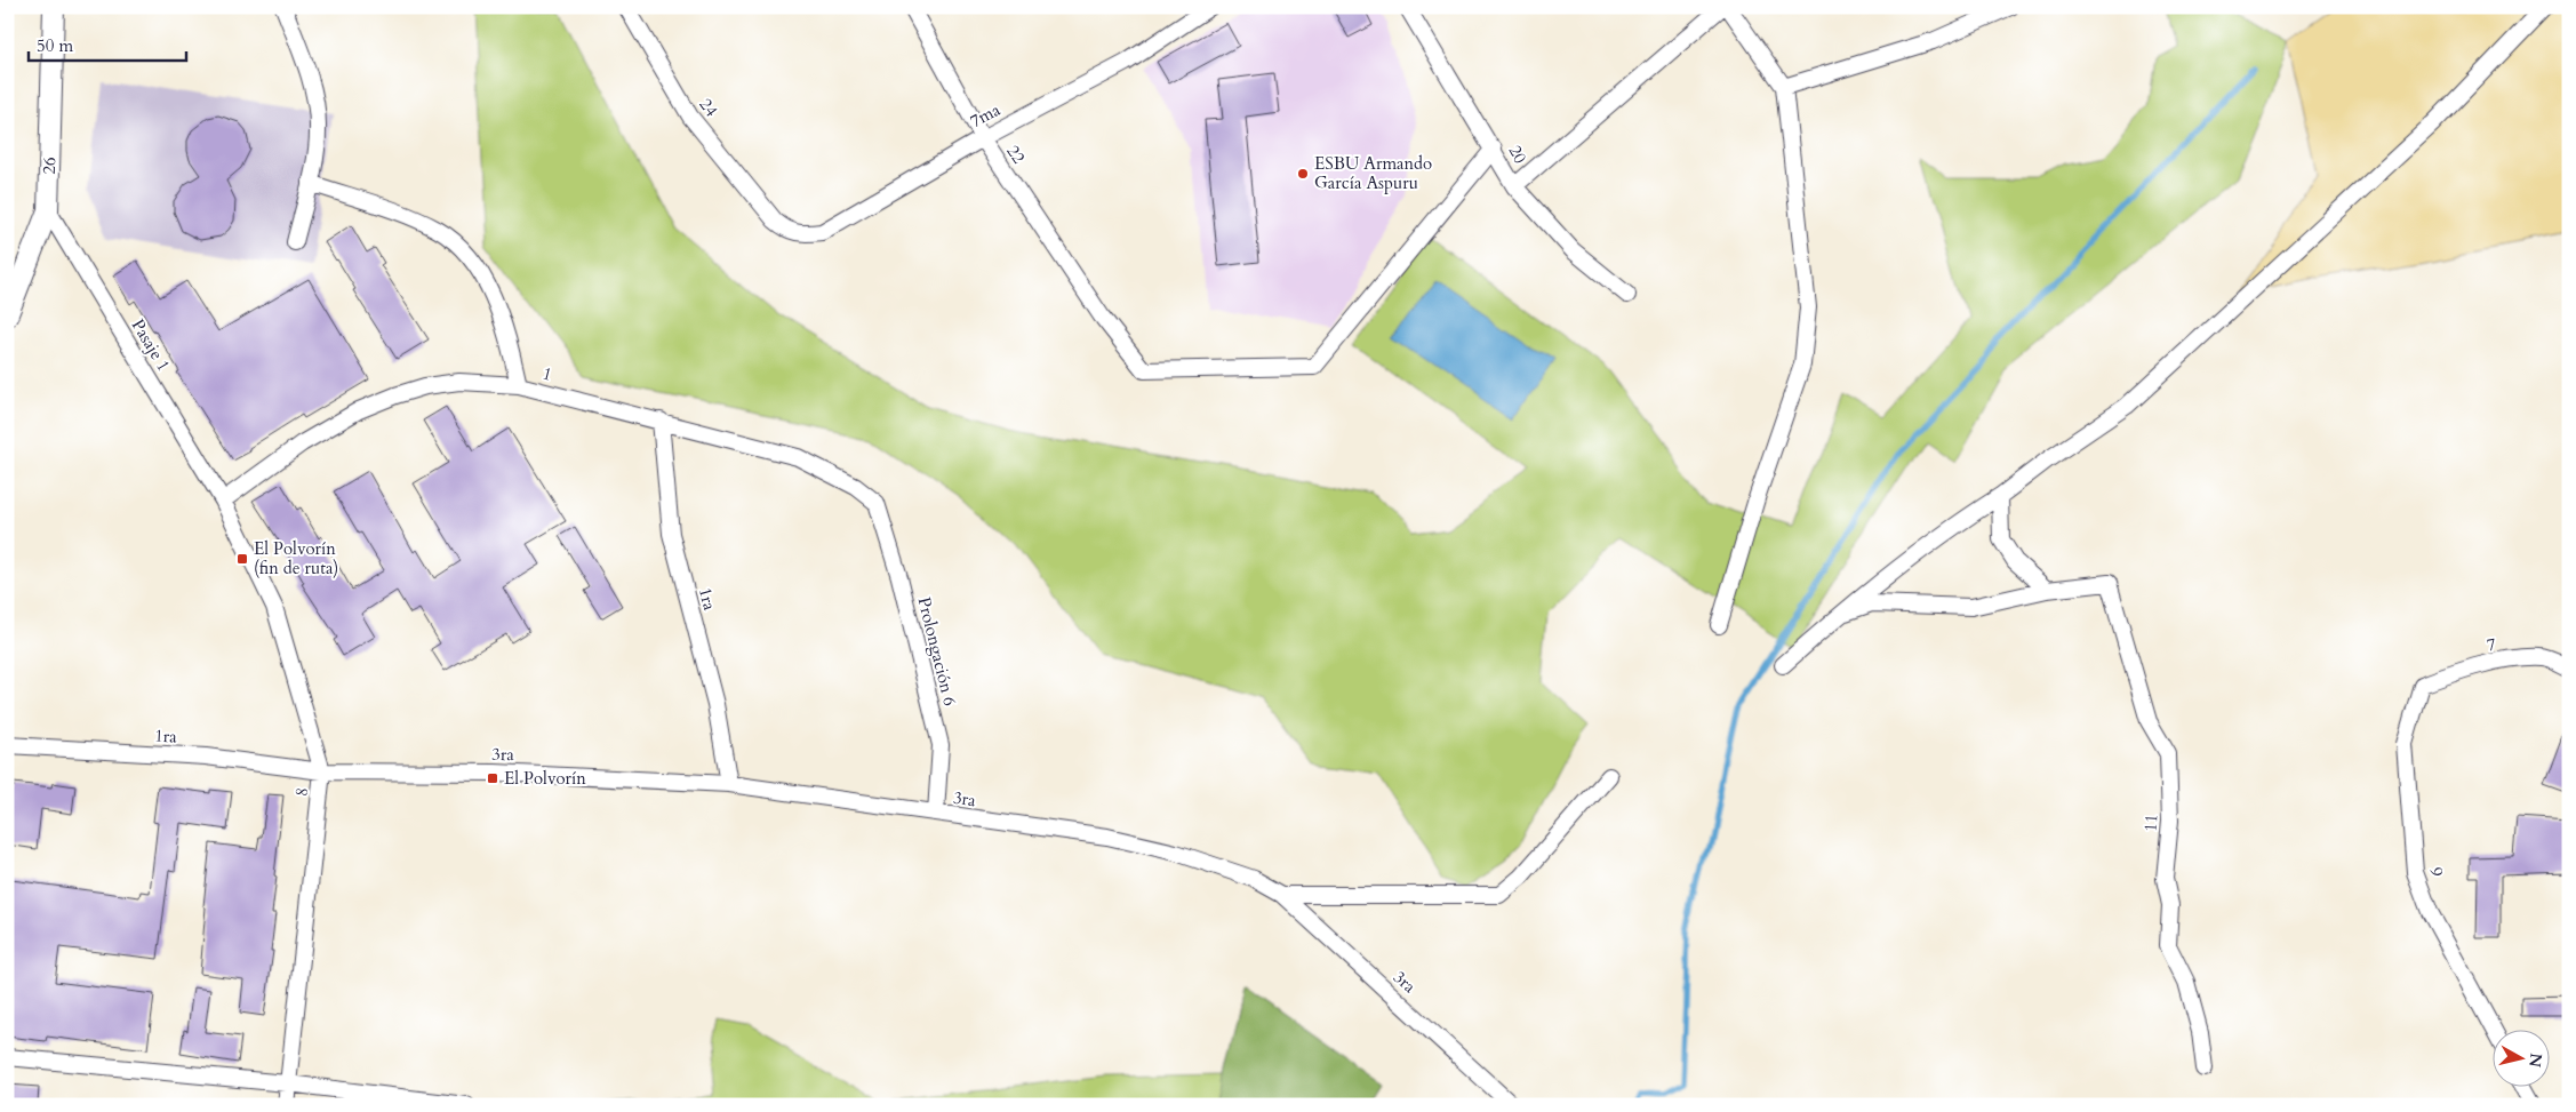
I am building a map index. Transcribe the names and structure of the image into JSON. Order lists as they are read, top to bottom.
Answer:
{
  "streets": {
    "street": [
      "24",
      "7ma",
      "22",
      "20",
      "26",
      "Pasaje 1",
      "1",
      "1ra",
      "7",
      "Prolongación 6",
      "3ra",
      "8",
      "11",
      "9"
    ]
  },
  "crossings": [
    ["24", "7ma"],
    ["7ma", "22"],
    ["22", "20"],
    ["26", "Pasaje 1"],
    ["Pasaje 1", "1"],
    ["Pasaje 1", "8"],
    ["1", "1ra"],
    ["1", "Prolongación 6"],
    ["1", "8"],
    ["1ra", "3ra"],
    ["1ra", "8"],
    ["7", "9"],
    ["Prolongación 6", "3ra"],
    ["3ra", "8"]
  ],
  "places": {
    "other": ["ESBU Armando García Aspuru"],
    "transit": ["El Polvorín (fin de ruta)", "El Polvorín"]
  },
  "scale_bar": "50 m",
  "north": "right"
}
